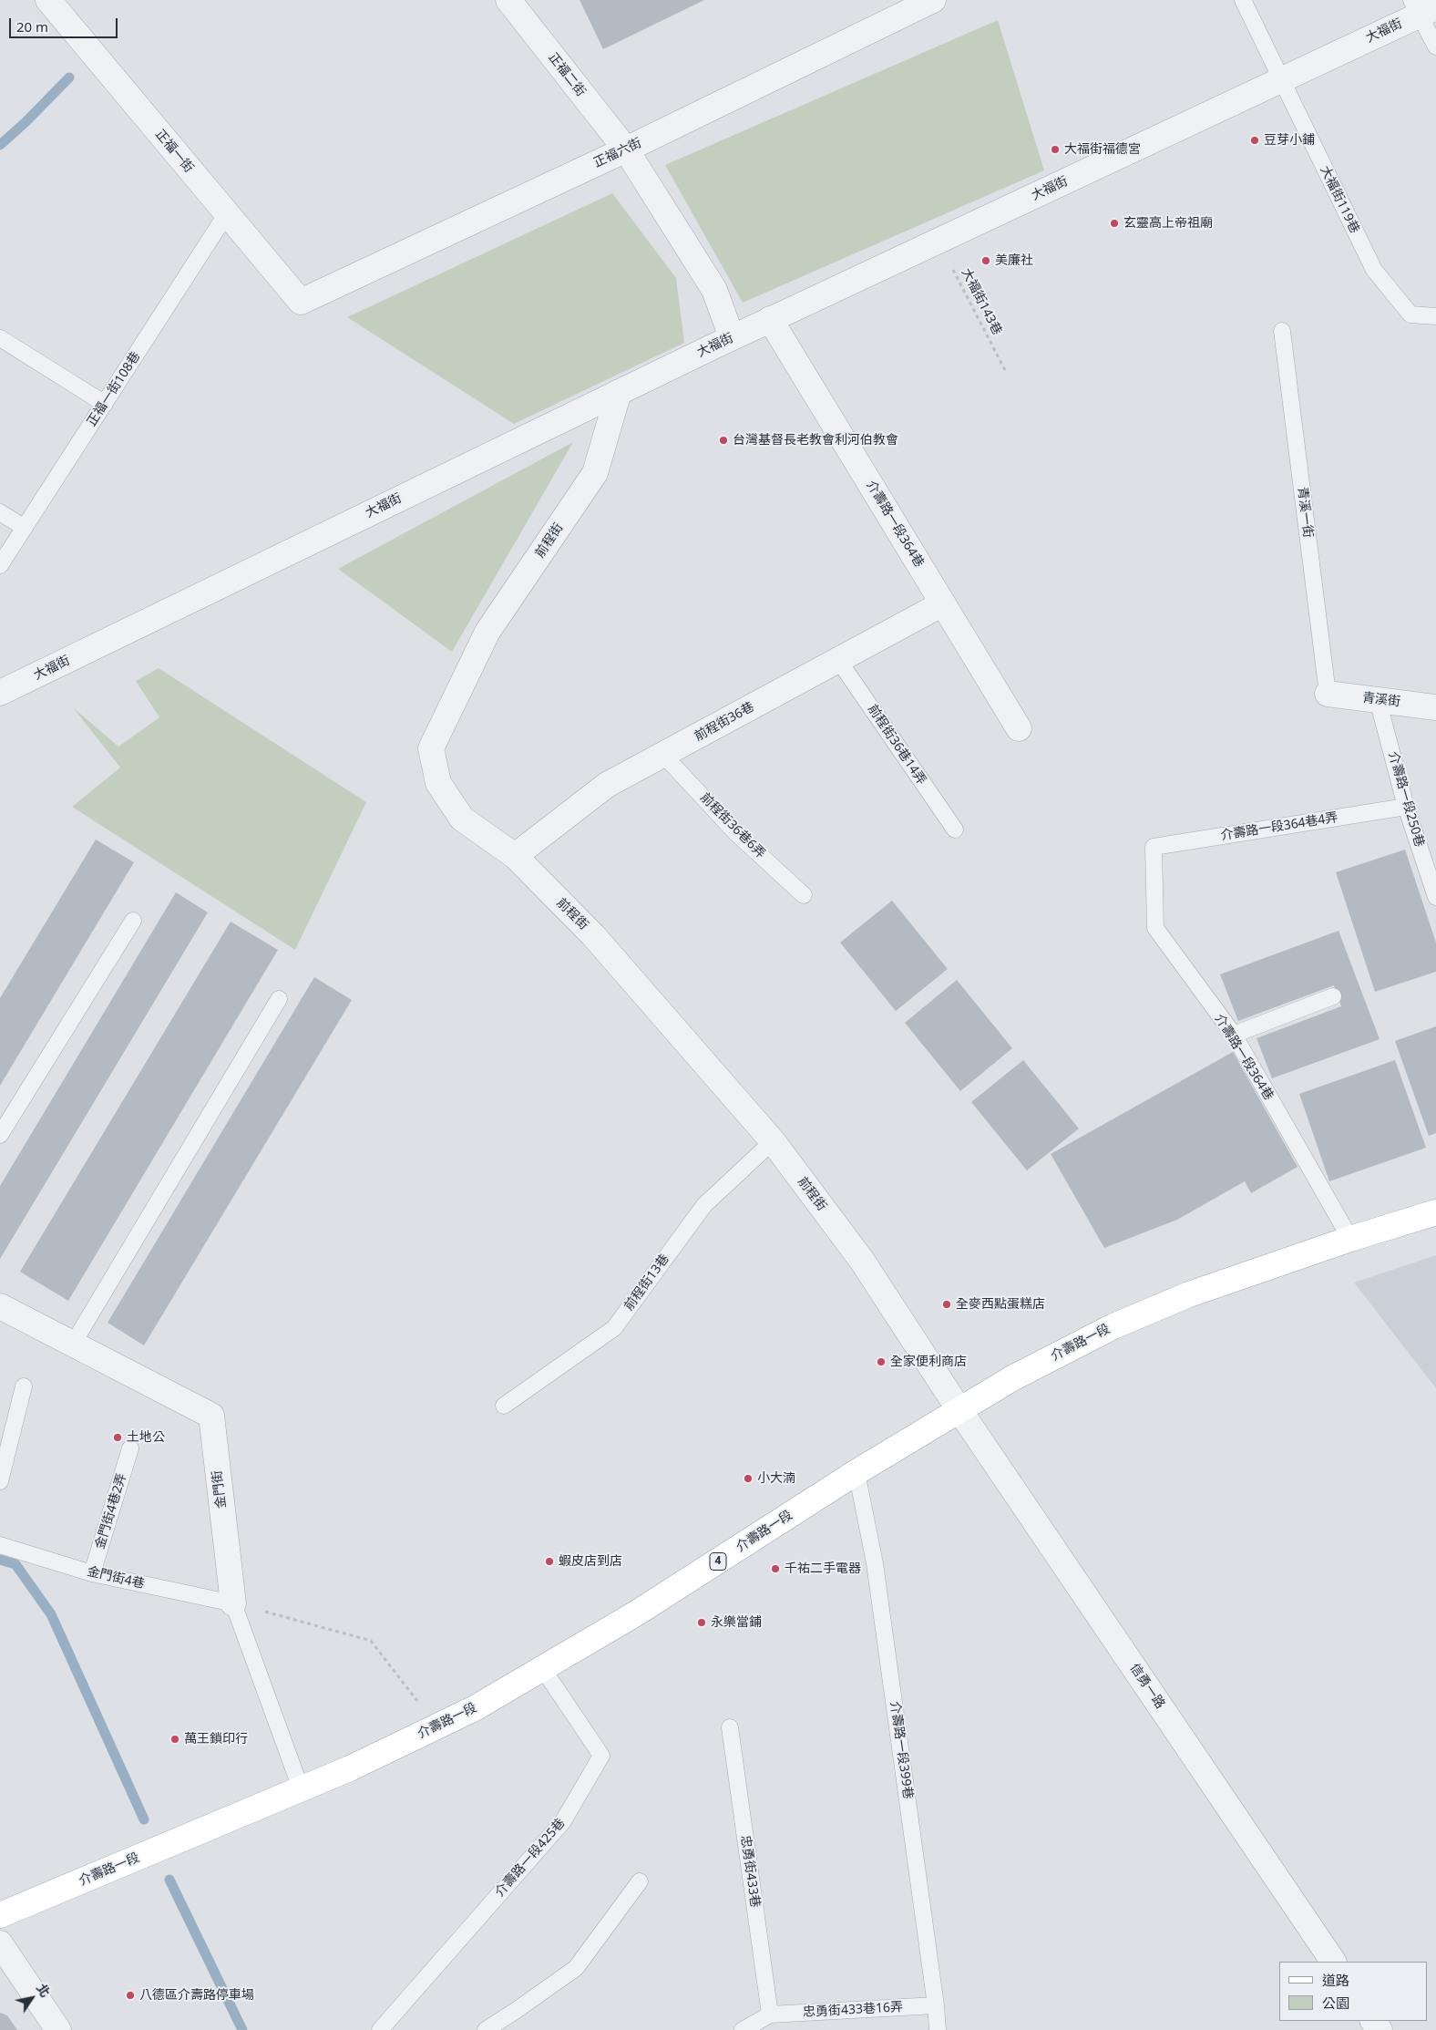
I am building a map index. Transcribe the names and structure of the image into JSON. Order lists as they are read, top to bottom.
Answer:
{
  "streets": {
    "main road": ["介壽路一段", "4"],
    "street": [
      "大福街",
      "正福二街",
      "正福一街",
      "正福六街",
      "介壽路一段364巷",
      "前程街",
      "青溪街",
      "前程街36巷",
      "金門街",
      "信勇一路"
    ],
    "lane": [
      "大福街119巷",
      "正福一街108巷",
      "青溪一街",
      "前程街36巷14弄",
      "介壽路一段250巷",
      "前程街36巷6弄",
      "介壽路一段364巷4弄",
      "前程街13巷",
      "金門街4巷2弄",
      "金門街4巷",
      "介壽路一段399巷",
      "介壽路一段425巷",
      "忠勇街433巷",
      "忠勇街433巷16弄"
    ],
    "path": ["大福街143巷"]
  },
  "crossings": [
    ["大福街", "正福二街"],
    ["大福街", "大福街119巷"],
    ["大福街", "大福街143巷"],
    ["大福街", "介壽路一段364巷"],
    ["大福街", "前程街"],
    ["正福二街", "正福六街"],
    ["正福一街", "正福六街"],
    ["正福一街", "正福一街108巷"],
    ["青溪一街", "青溪街"],
    ["介壽路一段364巷", "前程街36巷"],
    ["介壽路一段364巷", "介壽路一段364巷4弄"],
    ["介壽路一段364巷", "介壽路一段"],
    ["前程街", "前程街36巷"],
    ["前程街", "前程街13巷"],
    ["前程街", "介壽路一段"],
    ["前程街", "信勇一路"],
    ["青溪街", "介壽路一段250巷"],
    ["前程街36巷", "前程街36巷14弄"],
    ["前程街36巷", "前程街36巷6弄"],
    ["介壽路一段250巷", "介壽路一段364巷4弄"],
    ["介壽路一段", "金門街"],
    ["介壽路一段", "信勇一路"],
    ["介壽路一段", "介壽路一段399巷"],
    ["介壽路一段", "介壽路一段425巷"],
    ["金門街", "金門街4巷"],
    ["金門街4巷2弄", "金門街4巷"],
    ["介壽路一段399巷", "忠勇街433巷16弄"],
    ["忠勇街433巷", "忠勇街433巷16弄"]
  ],
  "places": [
    "豆芽小鋪",
    "大福街福德宮",
    "玄靈高上帝祖廟",
    "美廉社",
    "台灣基督長老教會利河伯教會",
    "全麥西點蛋糕店",
    "全家便利商店",
    "土地公",
    "小大湳",
    "蝦皮店到店",
    "千祐二手電器",
    "永樂當鋪",
    "萬王鎖印行",
    "八德區介壽路停車場"
  ],
  "legend": ["道路", "公園"],
  "scale_bar": "20 m",
  "north": "top right"
}
